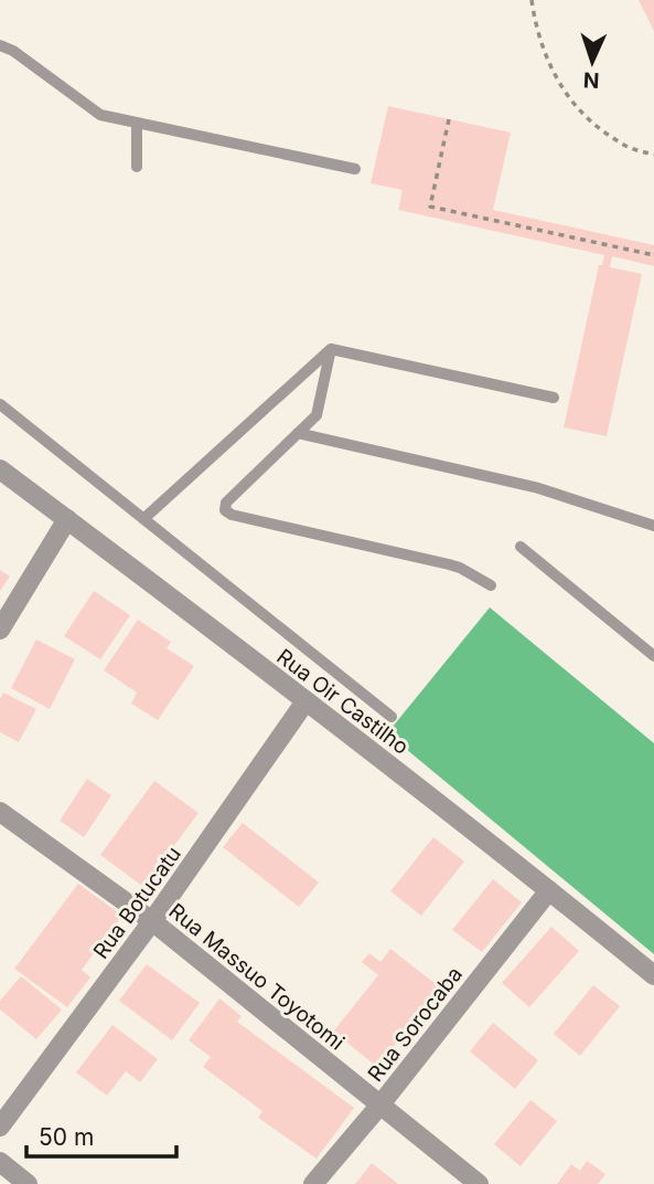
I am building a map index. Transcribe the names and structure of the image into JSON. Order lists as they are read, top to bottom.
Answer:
{
  "streets": {
    "street": [
      "Rua Oir Castilho",
      "Rua Botucatu",
      "Rua Massuo Toyotomi",
      "Rua Sorocaba"
    ]
  },
  "crossings": [
    ["Rua Oir Castilho", "Rua Botucatu"],
    ["Rua Oir Castilho", "Rua Sorocaba"],
    ["Rua Botucatu", "Rua Massuo Toyotomi"],
    ["Rua Massuo Toyotomi", "Rua Sorocaba"]
  ],
  "scale_bar": "50 m",
  "north": "bottom"
}
